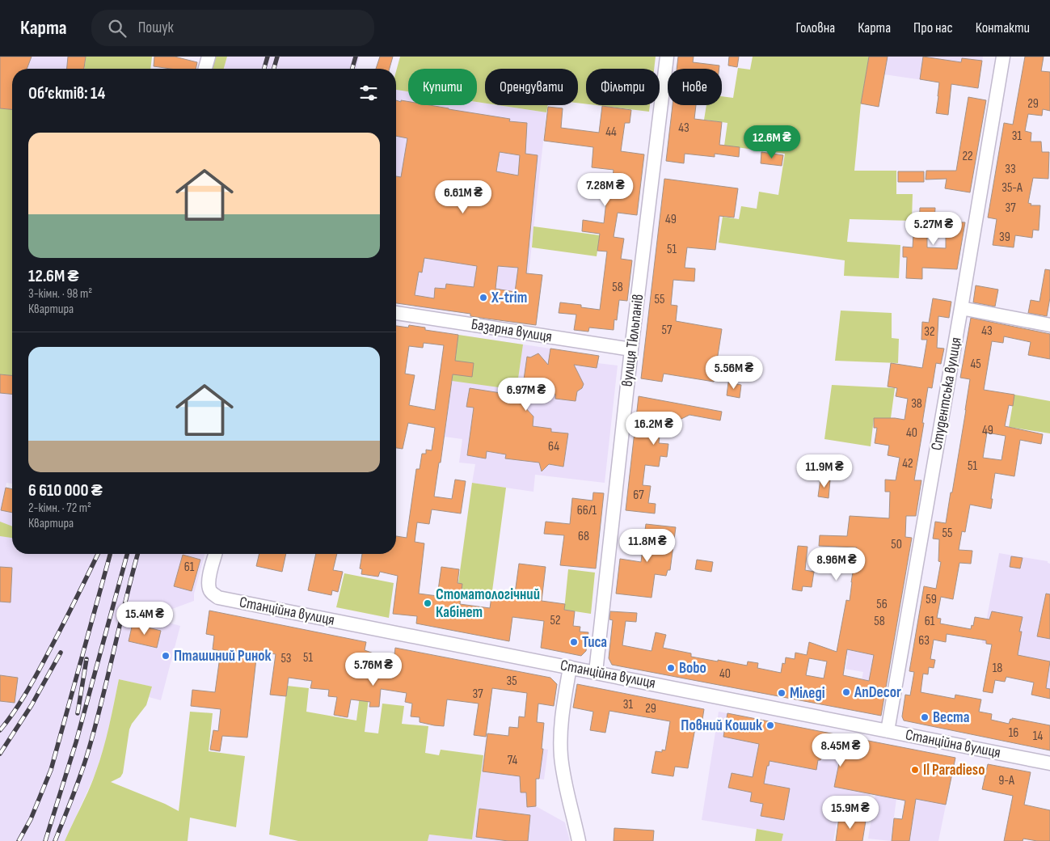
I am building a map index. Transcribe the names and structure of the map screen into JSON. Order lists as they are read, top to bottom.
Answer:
{
  "streets": {
    "street": [
      "Базарна вулиця",
      "вулиця Тюльпанів",
      "Студентська вулиця",
      "Станційна вулиця"
    ]
  },
  "crossings": [
    ["Базарна вулиця", "вулиця Тюльпанів"],
    ["вулиця Тюльпанів", "Станційна вулиця"],
    ["Студентська вулиця", "Станційна вулиця"]
  ],
  "places": [
    "X-trim",
    "Стоматологічний Кабінет",
    "Тиса",
    "Пташиний Ринок",
    "Bobo",
    "AnDecor",
    "Міледі",
    "Веста",
    "Повний Кошик",
    "Il Paradieso"
  ],
  "house_numbers": [
    "29",
    "43",
    "44",
    "31",
    "22",
    "33",
    "35-А",
    "37",
    "49",
    "39",
    "51",
    "58",
    "55",
    "57",
    "43",
    "32",
    "45",
    "38",
    "49",
    "40",
    "64",
    "42",
    "51",
    "67",
    "66/1",
    "55",
    "68",
    "50",
    "61",
    "59",
    "56",
    "52",
    "58",
    "61",
    "63",
    "51",
    "53",
    "18",
    "40",
    "35",
    "37",
    "31",
    "29",
    "16",
    "14",
    "74",
    "9-А"
  ],
  "page": {
    "header": "Карта",
    "search": "Пошук",
    "nav": [
      "Головна",
      "Карта",
      "Про нас",
      "Контакти"
    ],
    "chip": [
      "Купити",
      "Орендувати",
      "Фільтри",
      "Нове"
    ],
    "heading": "Об’єктів: 14",
    "list": [
      {
        "name": "12.6M ₴",
        "note": "3-кімн. · 98 m² · Квартира"
      },
      {
        "name": "6 610 000 ₴",
        "note": "2-кімн. · 72 m² · Квартира"
      }
    ],
    "price": [
      "12.6M ₴",
      "7.28M ₴",
      "6.61M ₴",
      "5.27M ₴",
      "5.56M ₴",
      "6.97M ₴",
      "16.2M ₴",
      "11.9M ₴",
      "11.8M ₴",
      "8.96M ₴",
      "15.4M ₴",
      "5.76M ₴",
      "8.45M ₴",
      "15.9M ₴"
    ]
  }
}
